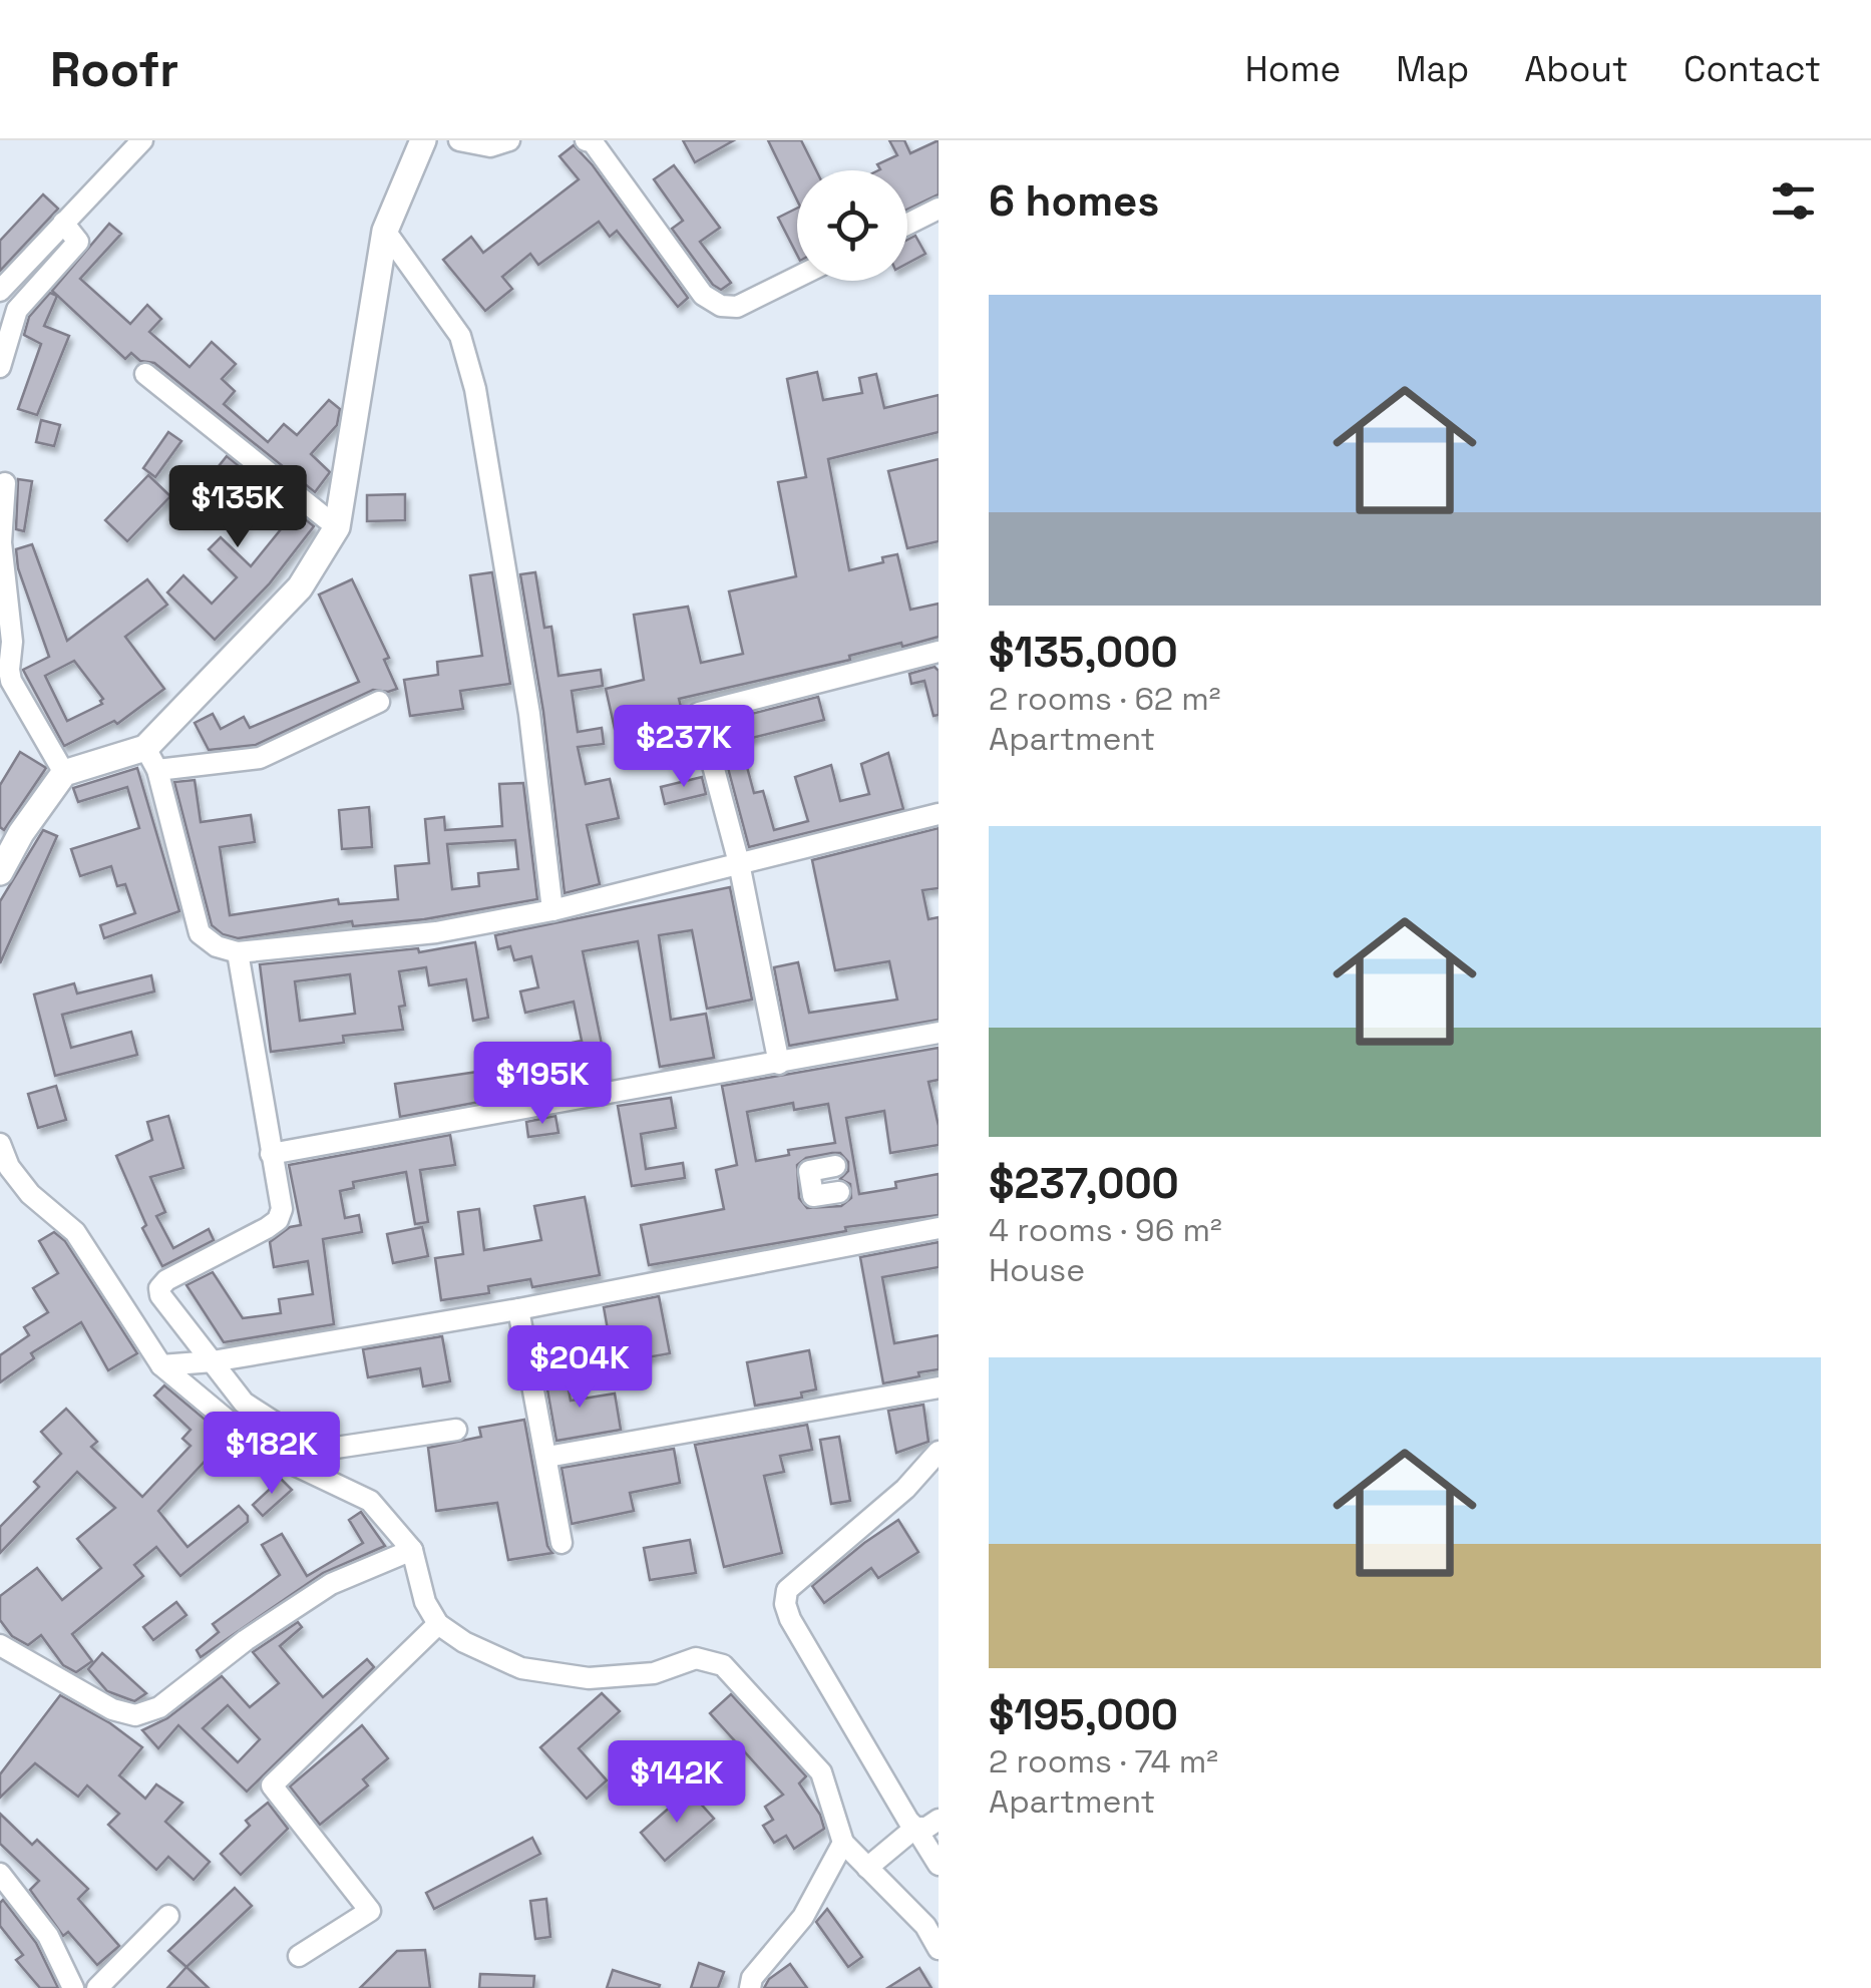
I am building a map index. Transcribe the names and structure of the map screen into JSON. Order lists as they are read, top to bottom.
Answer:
{
  "page": {
    "header": "Roofr",
    "nav": [
      "Home",
      "Map",
      "About",
      "Contact"
    ],
    "heading": "6 homes",
    "list": [
      {
        "name": "$135,000",
        "note": "2 rooms · 62 m² · Apartment"
      },
      {
        "name": "$237,000",
        "note": "4 rooms · 96 m² · House"
      },
      {
        "name": "$195,000",
        "note": "2 rooms · 74 m² · Apartment"
      }
    ],
    "price": [
      "$135K",
      "$237K",
      "$195K",
      "$204K",
      "$182K",
      "$142K"
    ]
  }
}
